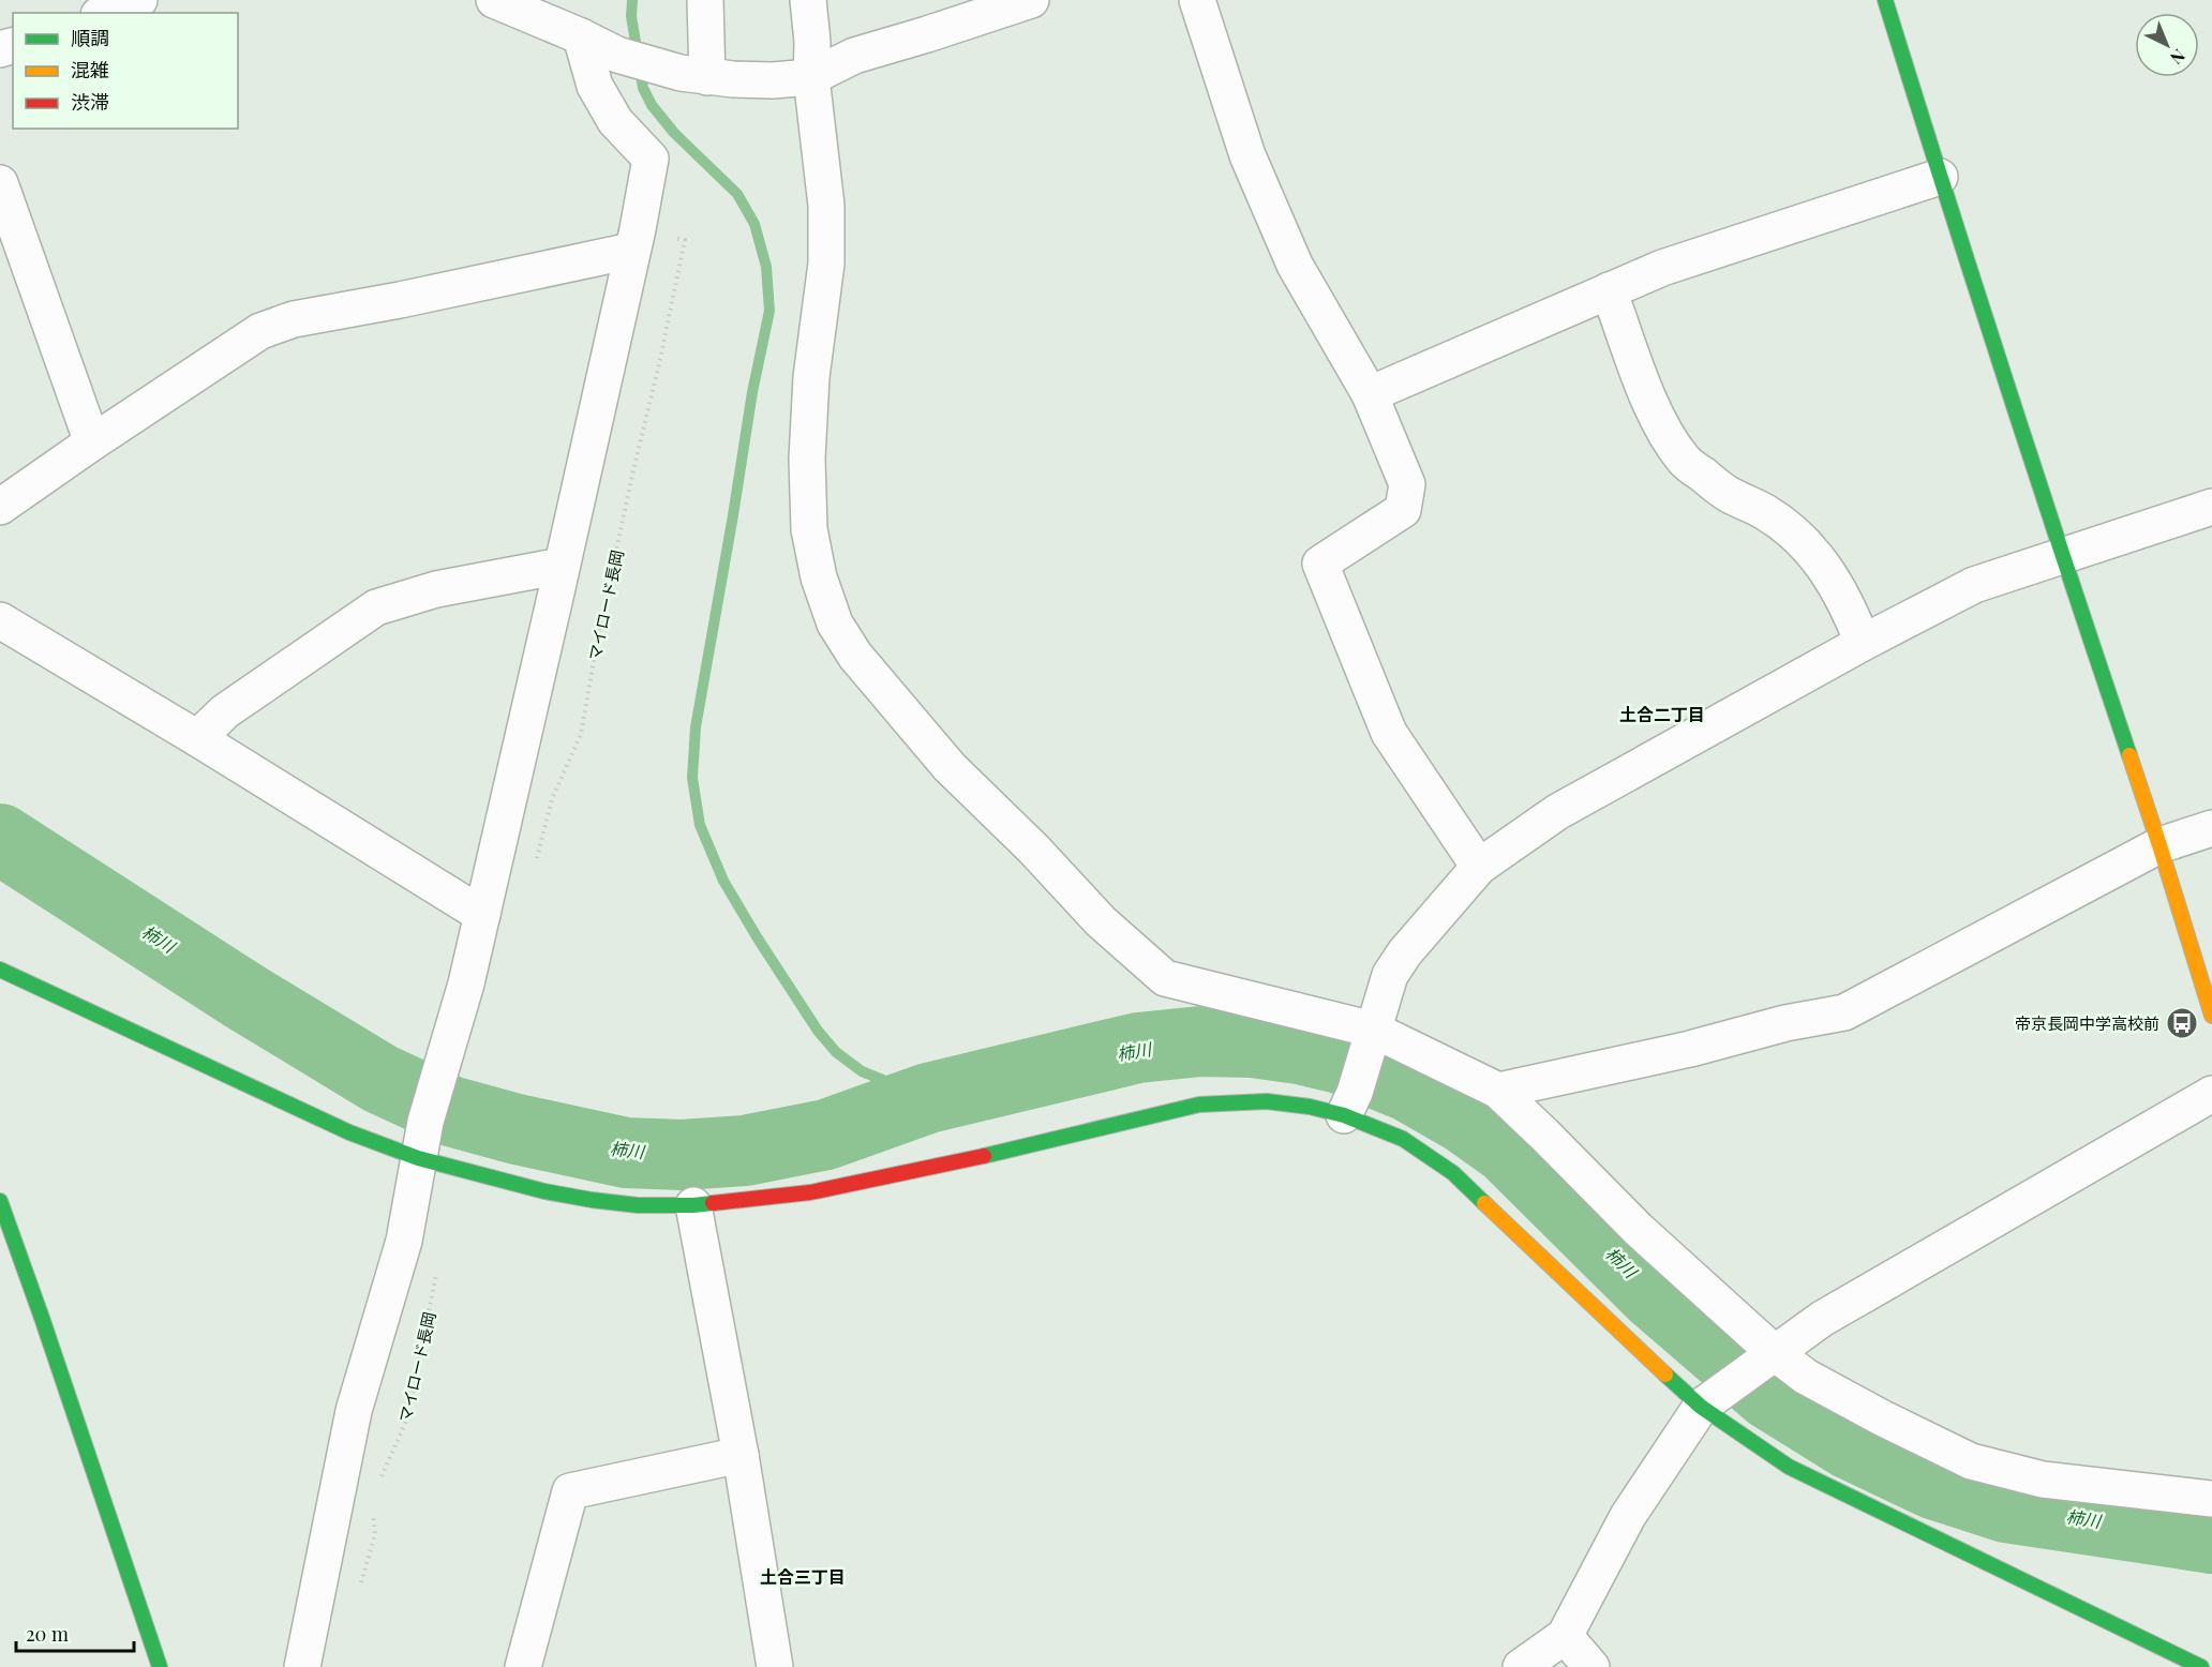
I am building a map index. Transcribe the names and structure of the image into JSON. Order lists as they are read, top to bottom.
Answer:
{
  "streets": {
    "path": ["マイロード長岡"]
  },
  "districts": ["土合二丁目", "土合三丁目"],
  "water": ["柿川"],
  "places": {
    "bus stop": ["帝京長岡中学高校前"]
  },
  "legend": ["順調", "混雑", "渋滞"],
  "scale_bar": "20 m",
  "north": "bottom right"
}
